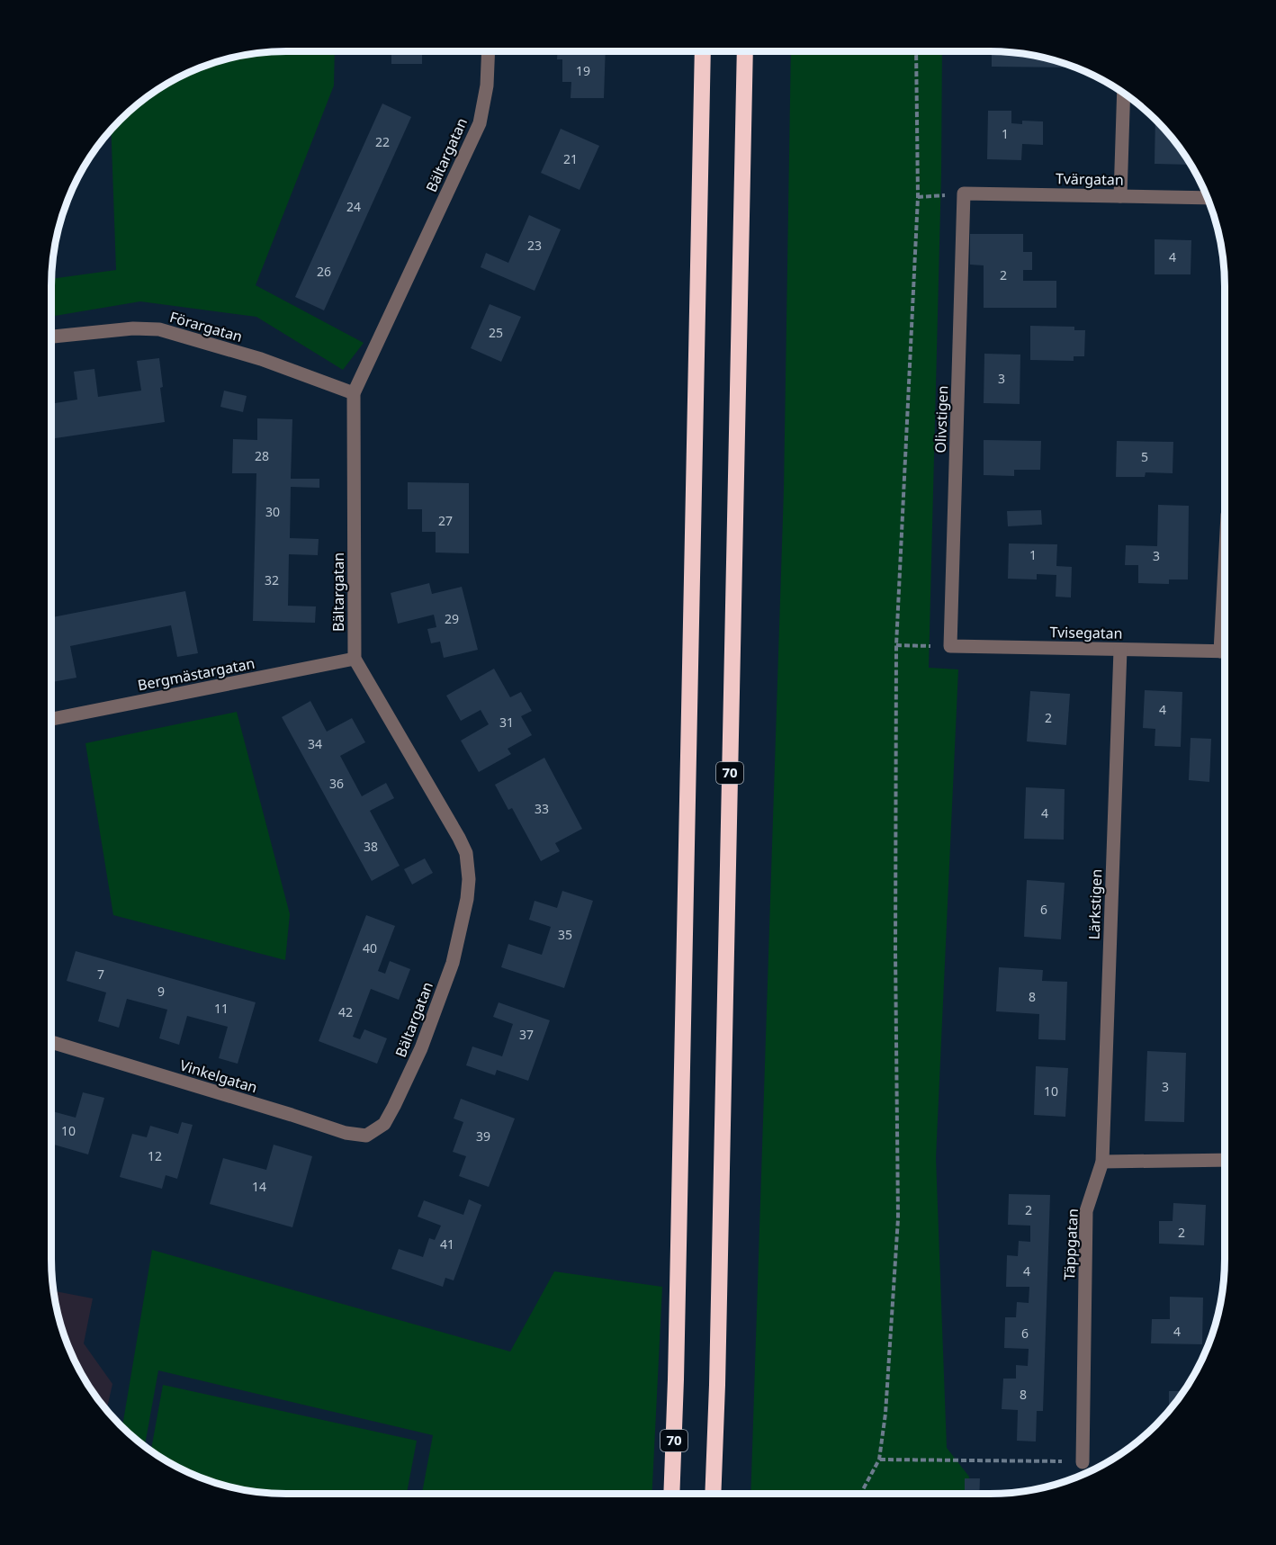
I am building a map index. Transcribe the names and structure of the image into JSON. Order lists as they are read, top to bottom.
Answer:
{
  "streets": {
    "highway": ["70"],
    "street": [
      "Bältargatan",
      "Tvärgatan",
      "Förargatan",
      "Olivstigen",
      "Tvisegatan",
      "Bergmästargatan",
      "Lärkstigen",
      "Vinkelgatan",
      "Täppgatan"
    ]
  },
  "crossings": [
    ["Bältargatan", "Förargatan"],
    ["Bältargatan", "Bergmästargatan"],
    ["Bältargatan", "Vinkelgatan"],
    ["Tvärgatan", "Olivstigen"],
    ["Olivstigen", "Tvisegatan"],
    ["Tvisegatan", "Lärkstigen"],
    ["Lärkstigen", "Täppgatan"]
  ],
  "house_numbers": [
    "19",
    "1",
    "22",
    "21",
    "24",
    "23",
    "4",
    "26",
    "2",
    "25",
    "3",
    "28",
    "5",
    "30",
    "27",
    "1",
    "3",
    "32",
    "29",
    "4",
    "2",
    "31",
    "34",
    "36",
    "33",
    "4",
    "38",
    "6",
    "35",
    "40",
    "7",
    "9",
    "8",
    "11",
    "42",
    "37",
    "3",
    "10",
    "10",
    "39",
    "12",
    "14",
    "2",
    "2",
    "41",
    "4",
    "4",
    "6",
    "8"
  ]
}
